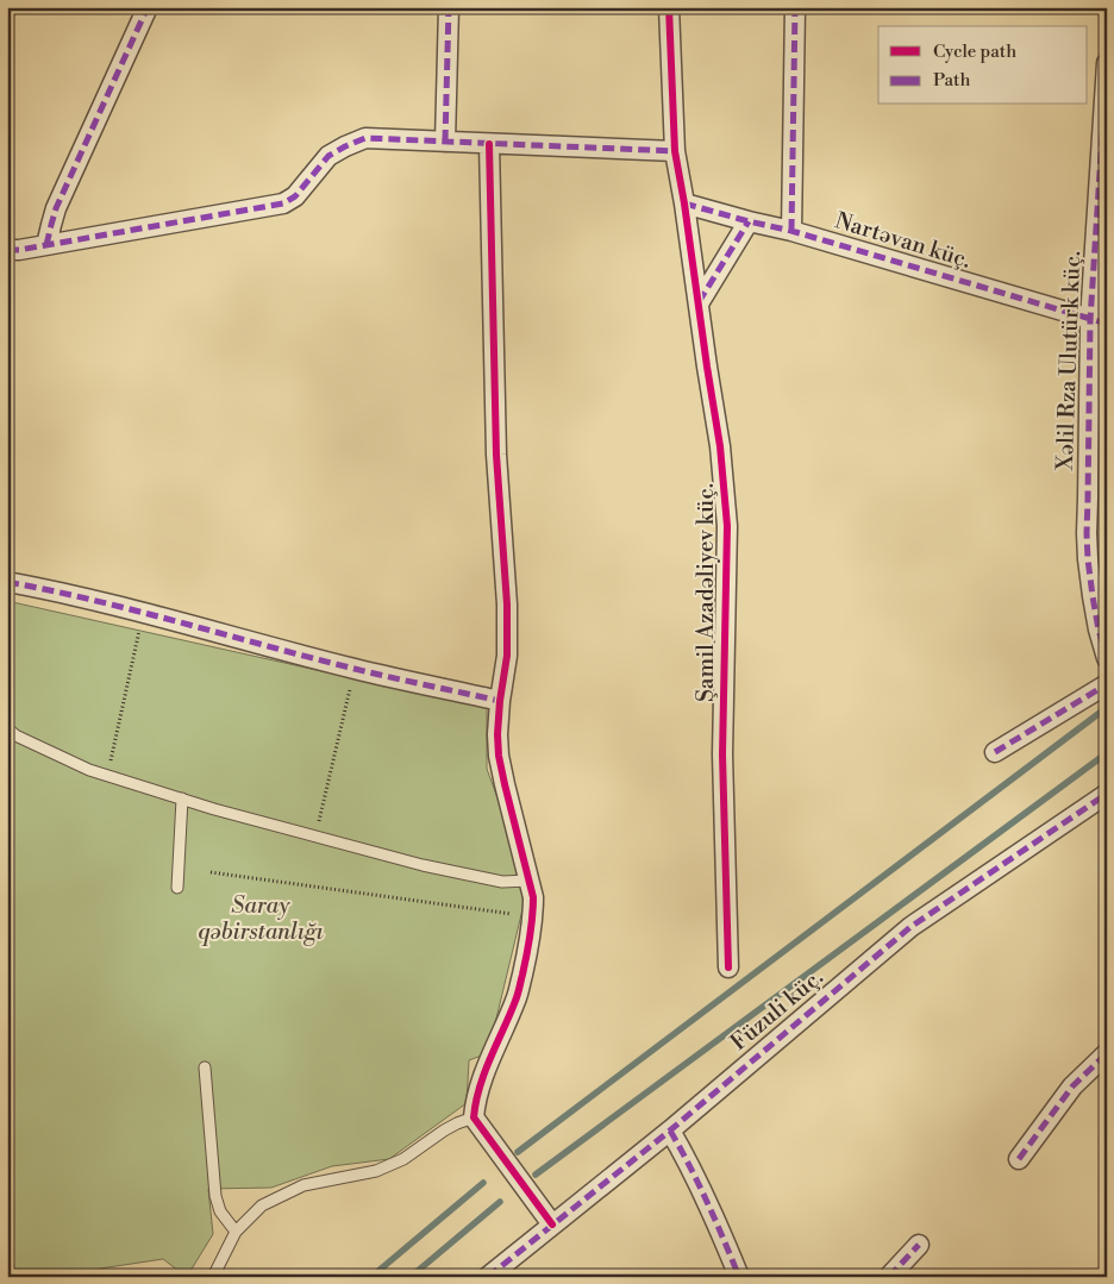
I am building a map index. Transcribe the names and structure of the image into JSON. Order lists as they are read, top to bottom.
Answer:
{
  "streets": {
    "street": [
      "Nartəvan küç.",
      "Xəlil Rza Ulutürk küç.",
      "Şamil Azadəliyev küç.",
      "Füzuli küç."
    ]
  },
  "crossings": [
    ["Nartəvan küç.", "Xəlil Rza Ulutürk küç."],
    ["Nartəvan küç.", "Şamil Azadəliyev küç."]
  ],
  "parks": ["Saray qəbirstanlığı"],
  "legend": ["Cycle path", "Path"]
}
